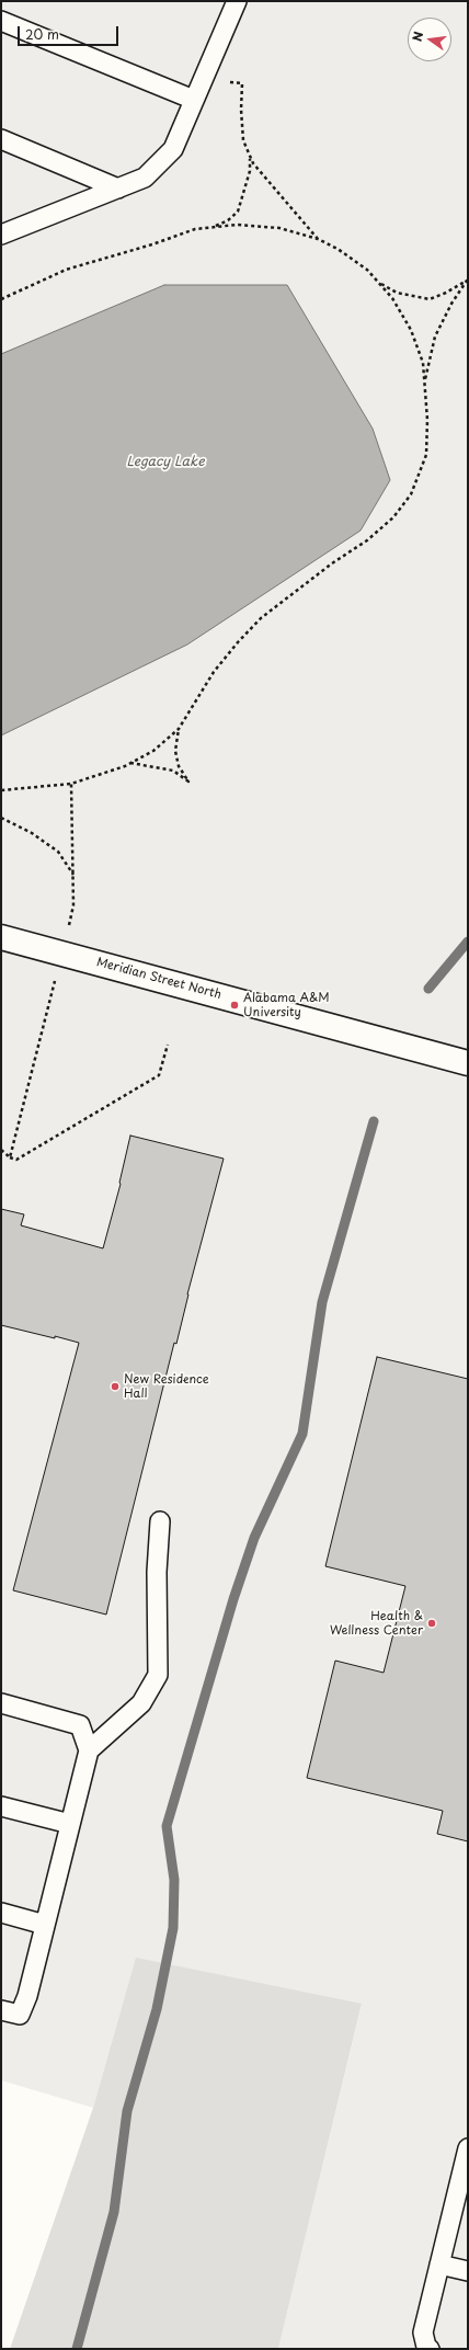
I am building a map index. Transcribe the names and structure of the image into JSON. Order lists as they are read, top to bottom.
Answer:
{
  "streets": {
    "street": ["Meridian Street North"]
  },
  "water": ["Legacy Lake"],
  "places": ["Alabama A&M University", "New Residence Hall", "Health & Wellness Center"],
  "scale_bar": "20 m",
  "north": "left"
}
